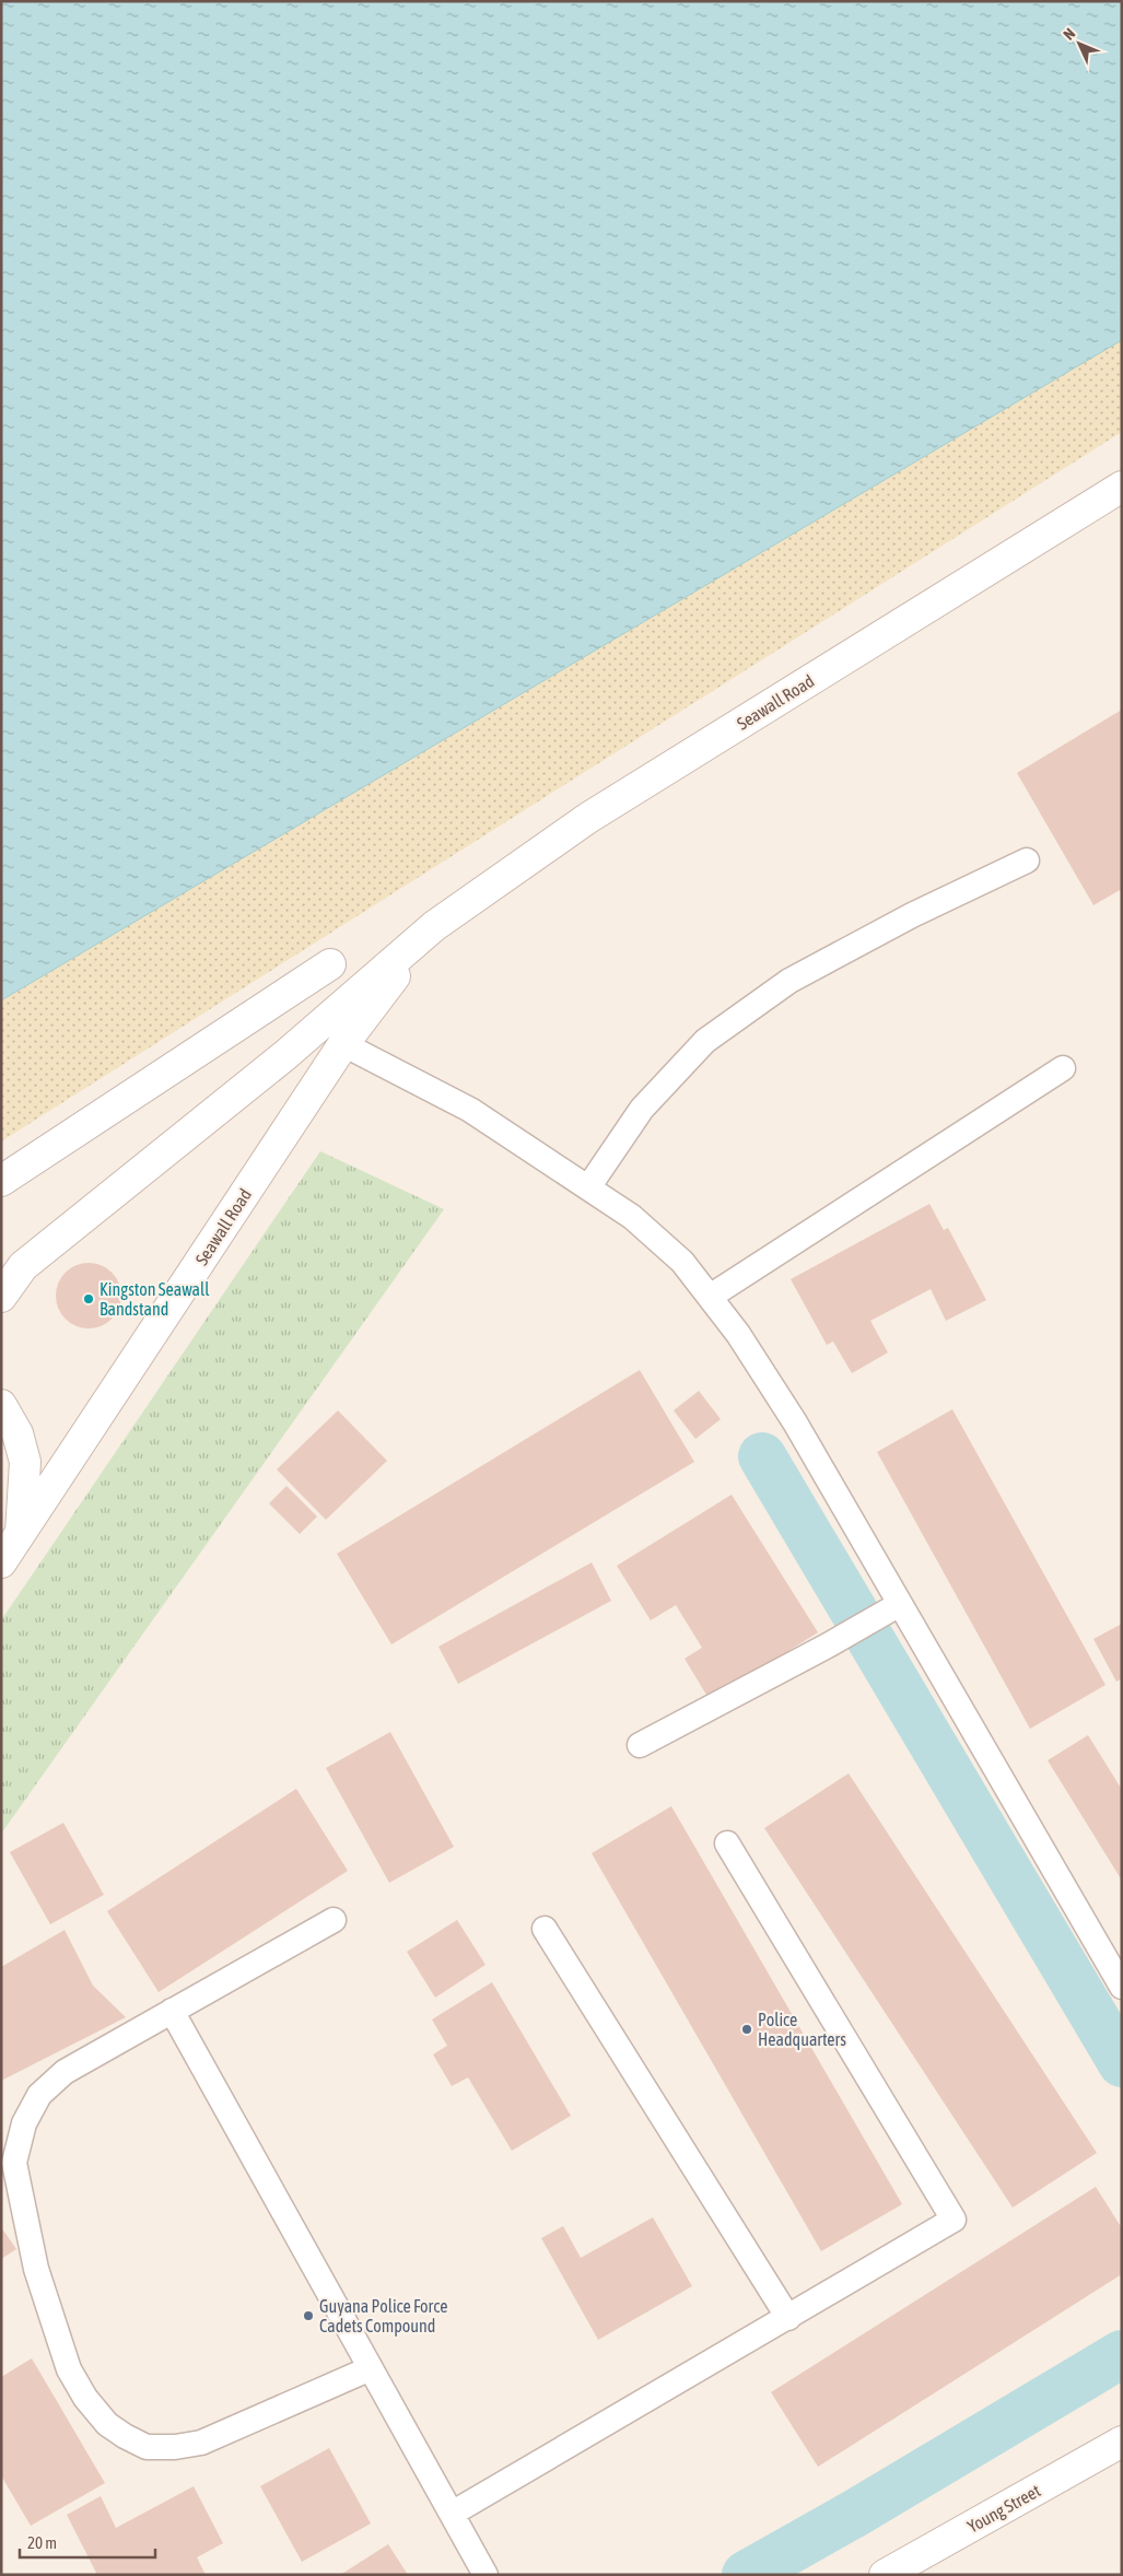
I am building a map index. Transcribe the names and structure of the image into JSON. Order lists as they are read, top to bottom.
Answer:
{
  "streets": {
    "street": ["Seawall Road", "Young Street"]
  },
  "places": ["Kingston Seawall Bandstand", "Police Headquarters", "Guyana Police Force Cadets Compound"],
  "scale_bar": "20 m",
  "north": "top left"
}
